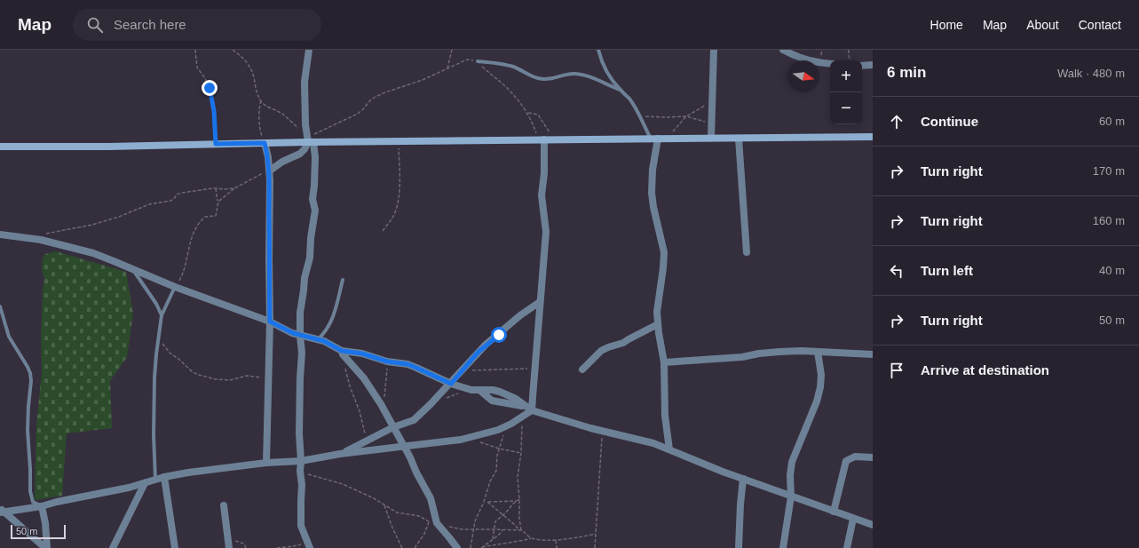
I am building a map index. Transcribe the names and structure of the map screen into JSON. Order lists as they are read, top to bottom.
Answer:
{
  "scale_bar": "50 m",
  "north": "right",
  "page": {
    "header": "Map",
    "search": "Search here",
    "nav": [
      "Home",
      "Map",
      "About",
      "Contact"
    ],
    "heading": ["6 min", "Walk · 480 m"],
    "map_buttons": ["+", "−"],
    "list": [
      ["Continue", "60 m"],
      ["Turn right", "170 m"],
      ["Turn right", "160 m"],
      ["Turn left", "40 m"],
      ["Turn right", "50 m"],
      "Arrive at destination"
    ],
    "scale": "50 m"
  }
}
